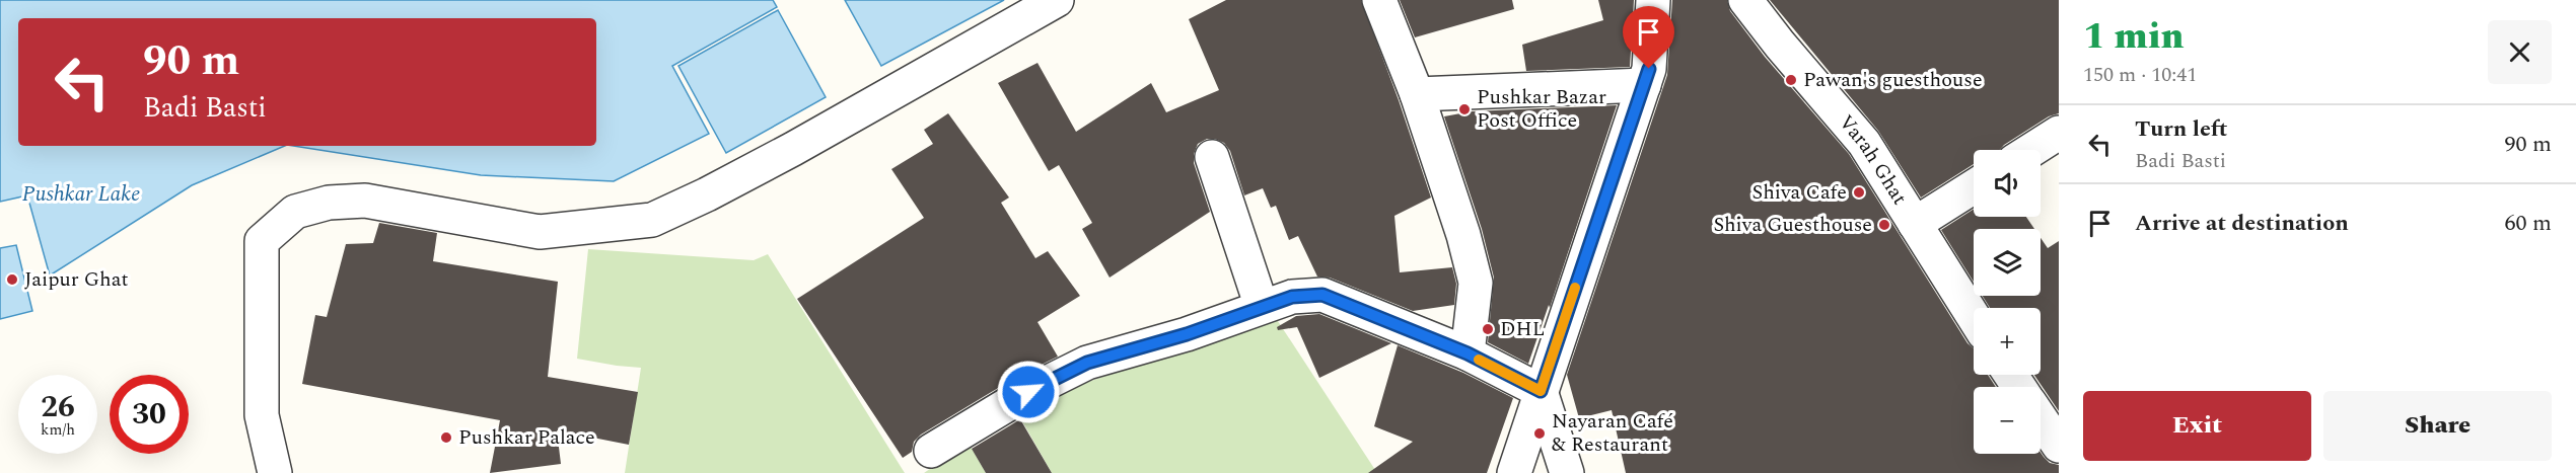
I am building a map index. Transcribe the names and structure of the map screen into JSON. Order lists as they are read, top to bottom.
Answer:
{
  "streets": {
    "street": ["Varah Ghat"]
  },
  "water": ["Pushkar Lake"],
  "places": [
    "Pawan's guesthouse",
    "Pushkar Bazar Post Office",
    "Shiva Cafe",
    "Shiva Guesthouse",
    "Jaipur Ghat",
    "DHL",
    "Nayaran Café & Restaurant",
    "Pushkar Palace"
  ],
  "page": {
    "heading": ["1 min", "150 m · 10:41"],
    "turn": ["90 m", "Badi Basti"],
    "list": [
      {
        "name": "Turn left",
        "note": "Badi Basti",
        "value": "90 m"
      },
      {
        "name": "Arrive at destination",
        "value": "60 m"
      }
    ],
    "map_buttons": ["+", "−"],
    "speed": "26 km/h",
    "limit": "30",
    "buttons": ["Exit", "Share"]
  }
}
